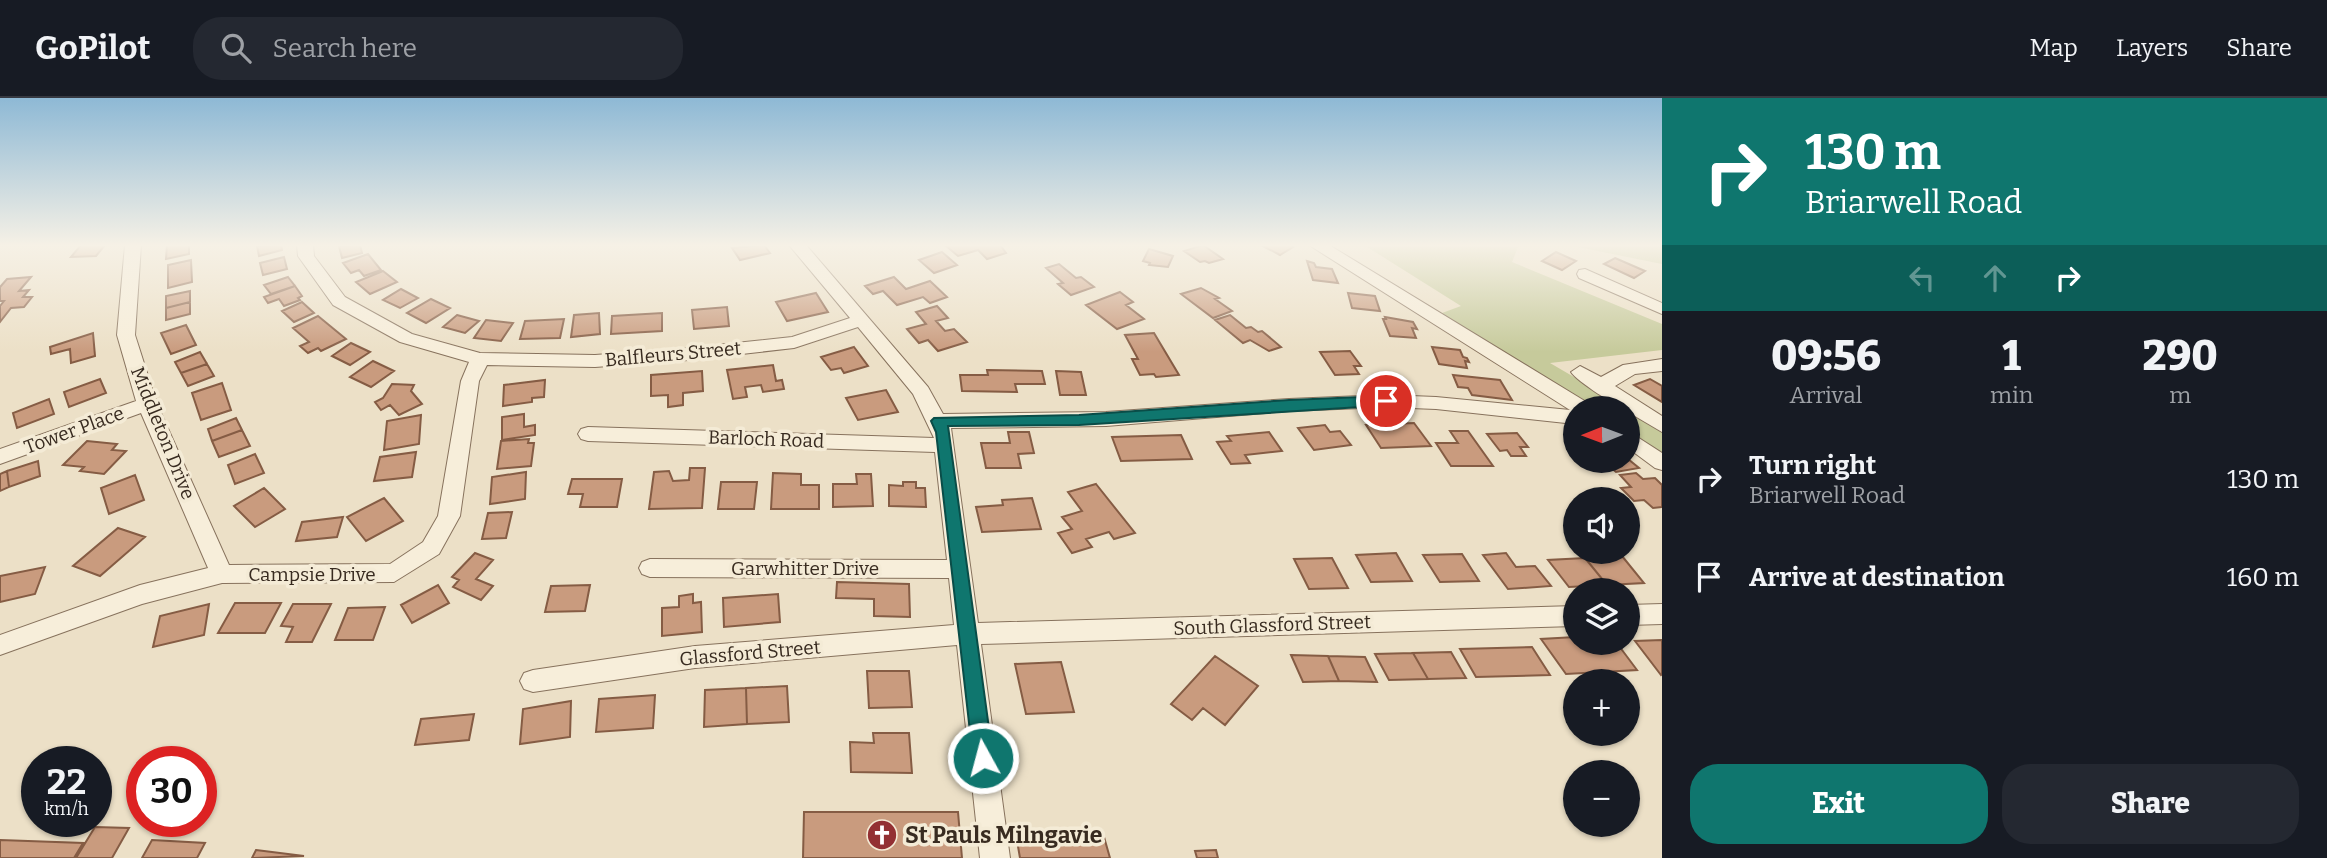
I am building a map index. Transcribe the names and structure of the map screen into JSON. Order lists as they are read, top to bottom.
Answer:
{
  "streets": {
    "street": [
      "Balfleurs Street",
      "Tower Place",
      "Middleton Drive",
      "Barloch Road",
      "Garwhitter Drive",
      "Campsie Drive",
      "South Glassford Street",
      "Glassford Street"
    ]
  },
  "crossings": [
    ["Balfleurs Street", "Campsie Drive"],
    ["Tower Place", "Middleton Drive"],
    ["Middleton Drive", "Campsie Drive"],
    ["South Glassford Street", "Glassford Street"]
  ],
  "places": {
    "church": ["St Pauls Milngavie"]
  },
  "north": "left",
  "page": {
    "header": "GoPilot",
    "search": "Search here",
    "nav": ["Map", "Layers", "Share"],
    "turn": ["130 m", "Briarwell Road"],
    "eta": [
      "09:56",
      "Arrival",
      "1",
      "min",
      "290",
      "m"
    ],
    "map_buttons": ["+", "−"],
    "list": [
      {
        "name": "Turn right",
        "note": "Briarwell Road",
        "value": "130 m"
      },
      {
        "name": "Arrive at destination",
        "value": "160 m"
      }
    ],
    "speed": "22 km/h",
    "limit": "30",
    "buttons": ["Exit", "Share"]
  }
}
